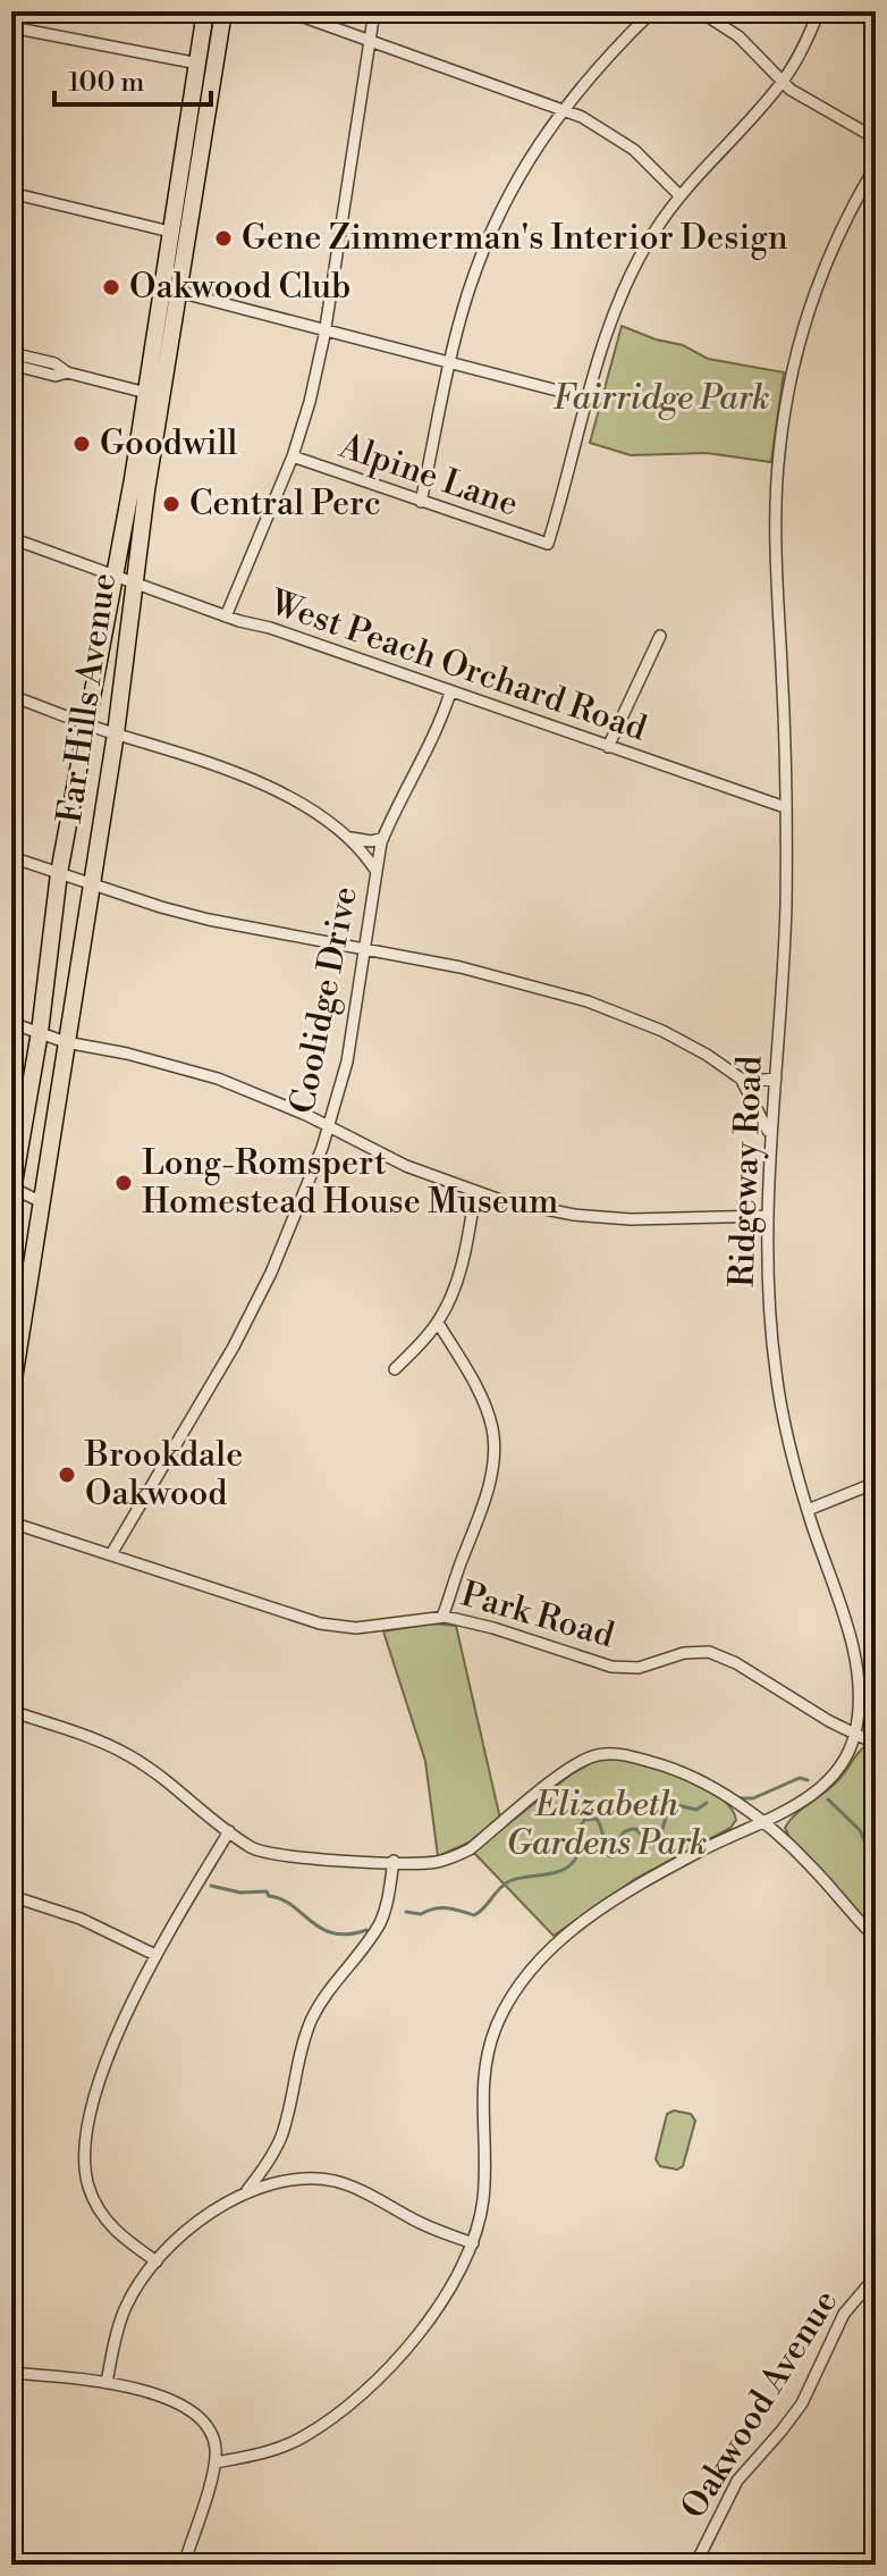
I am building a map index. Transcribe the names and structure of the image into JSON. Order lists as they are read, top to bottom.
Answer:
{
  "streets": {
    "main road": ["Far Hills Avenue"],
    "street": [
      "Alpine Lane",
      "West Peach Orchard Road",
      "Coolidge Drive",
      "Ridgeway Road",
      "Park Road",
      "Oakwood Avenue"
    ]
  },
  "crossings": [
    ["West Peach Orchard Road", "Far Hills Avenue"],
    ["West Peach Orchard Road", "Coolidge Drive"],
    ["West Peach Orchard Road", "Ridgeway Road"],
    ["Coolidge Drive", "Park Road"],
    ["Ridgeway Road", "Park Road"]
  ],
  "parks": ["Fairridge Park", "Elizabeth Gardens Park"],
  "places": [
    "Gene Zimmerman's Interior Design",
    "Oakwood Club",
    "Goodwill",
    "Central Perc",
    "Long-Romspert Homestead House Museum",
    "Brookdale Oakwood"
  ],
  "scale_bar": "100 m"
}
